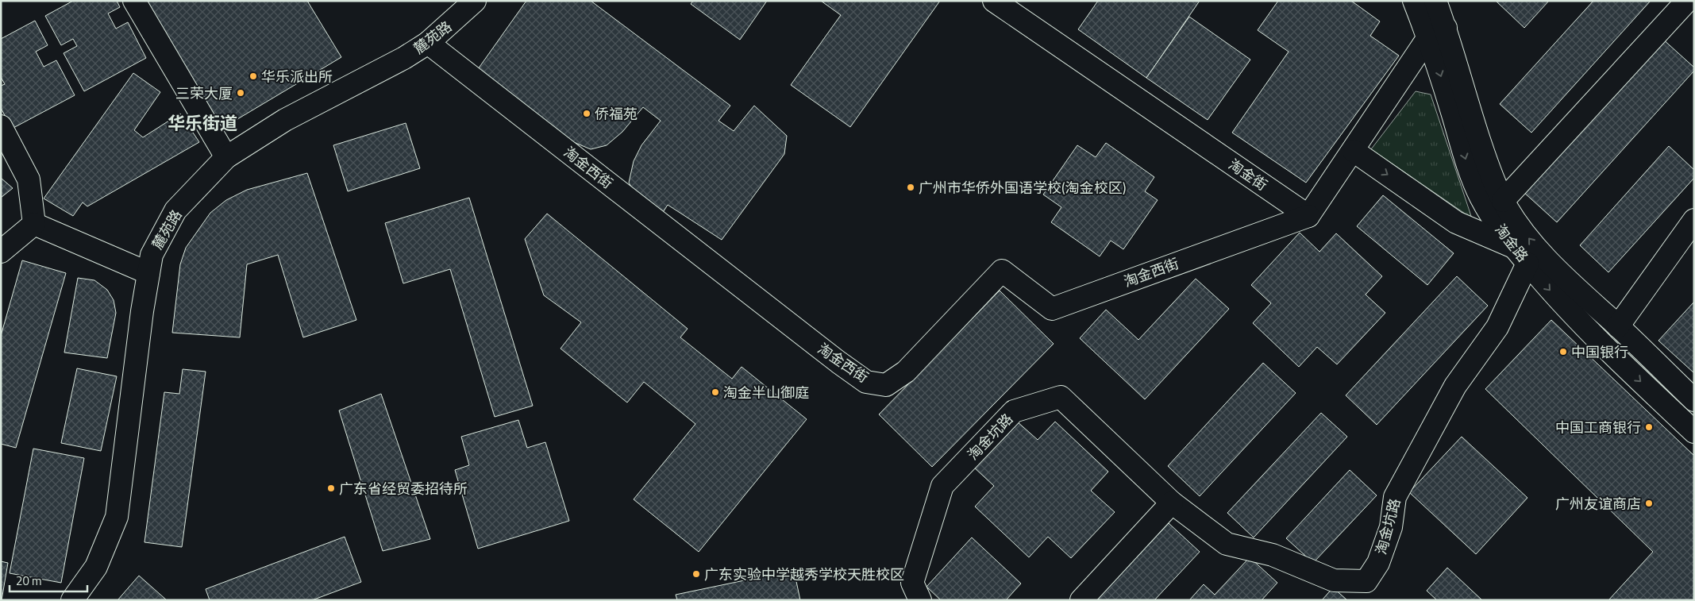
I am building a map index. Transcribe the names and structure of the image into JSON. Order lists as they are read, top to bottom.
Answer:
{
  "streets": {
    "street": [
      "麓苑路",
      "淘金西街",
      "淘金街",
      "淘金路",
      "淘金坑路"
    ]
  },
  "crossings": [
    ["麓苑路", "淘金西街"],
    ["淘金西街", "淘金街"],
    ["淘金路", "淘金坑路"]
  ],
  "districts": ["华乐街道"],
  "places": [
    "华乐派出所",
    "三荣大厦",
    "侨福苑",
    "广州市华侨外国语学校(淘金校区)",
    "中国银行",
    "淘金半山御庭",
    "中国工商银行",
    "广东省经贸委招待所",
    "广州友谊商店",
    "广东实验中学越秀学校天胜校区"
  ],
  "scale_bar": "20 m"
}
